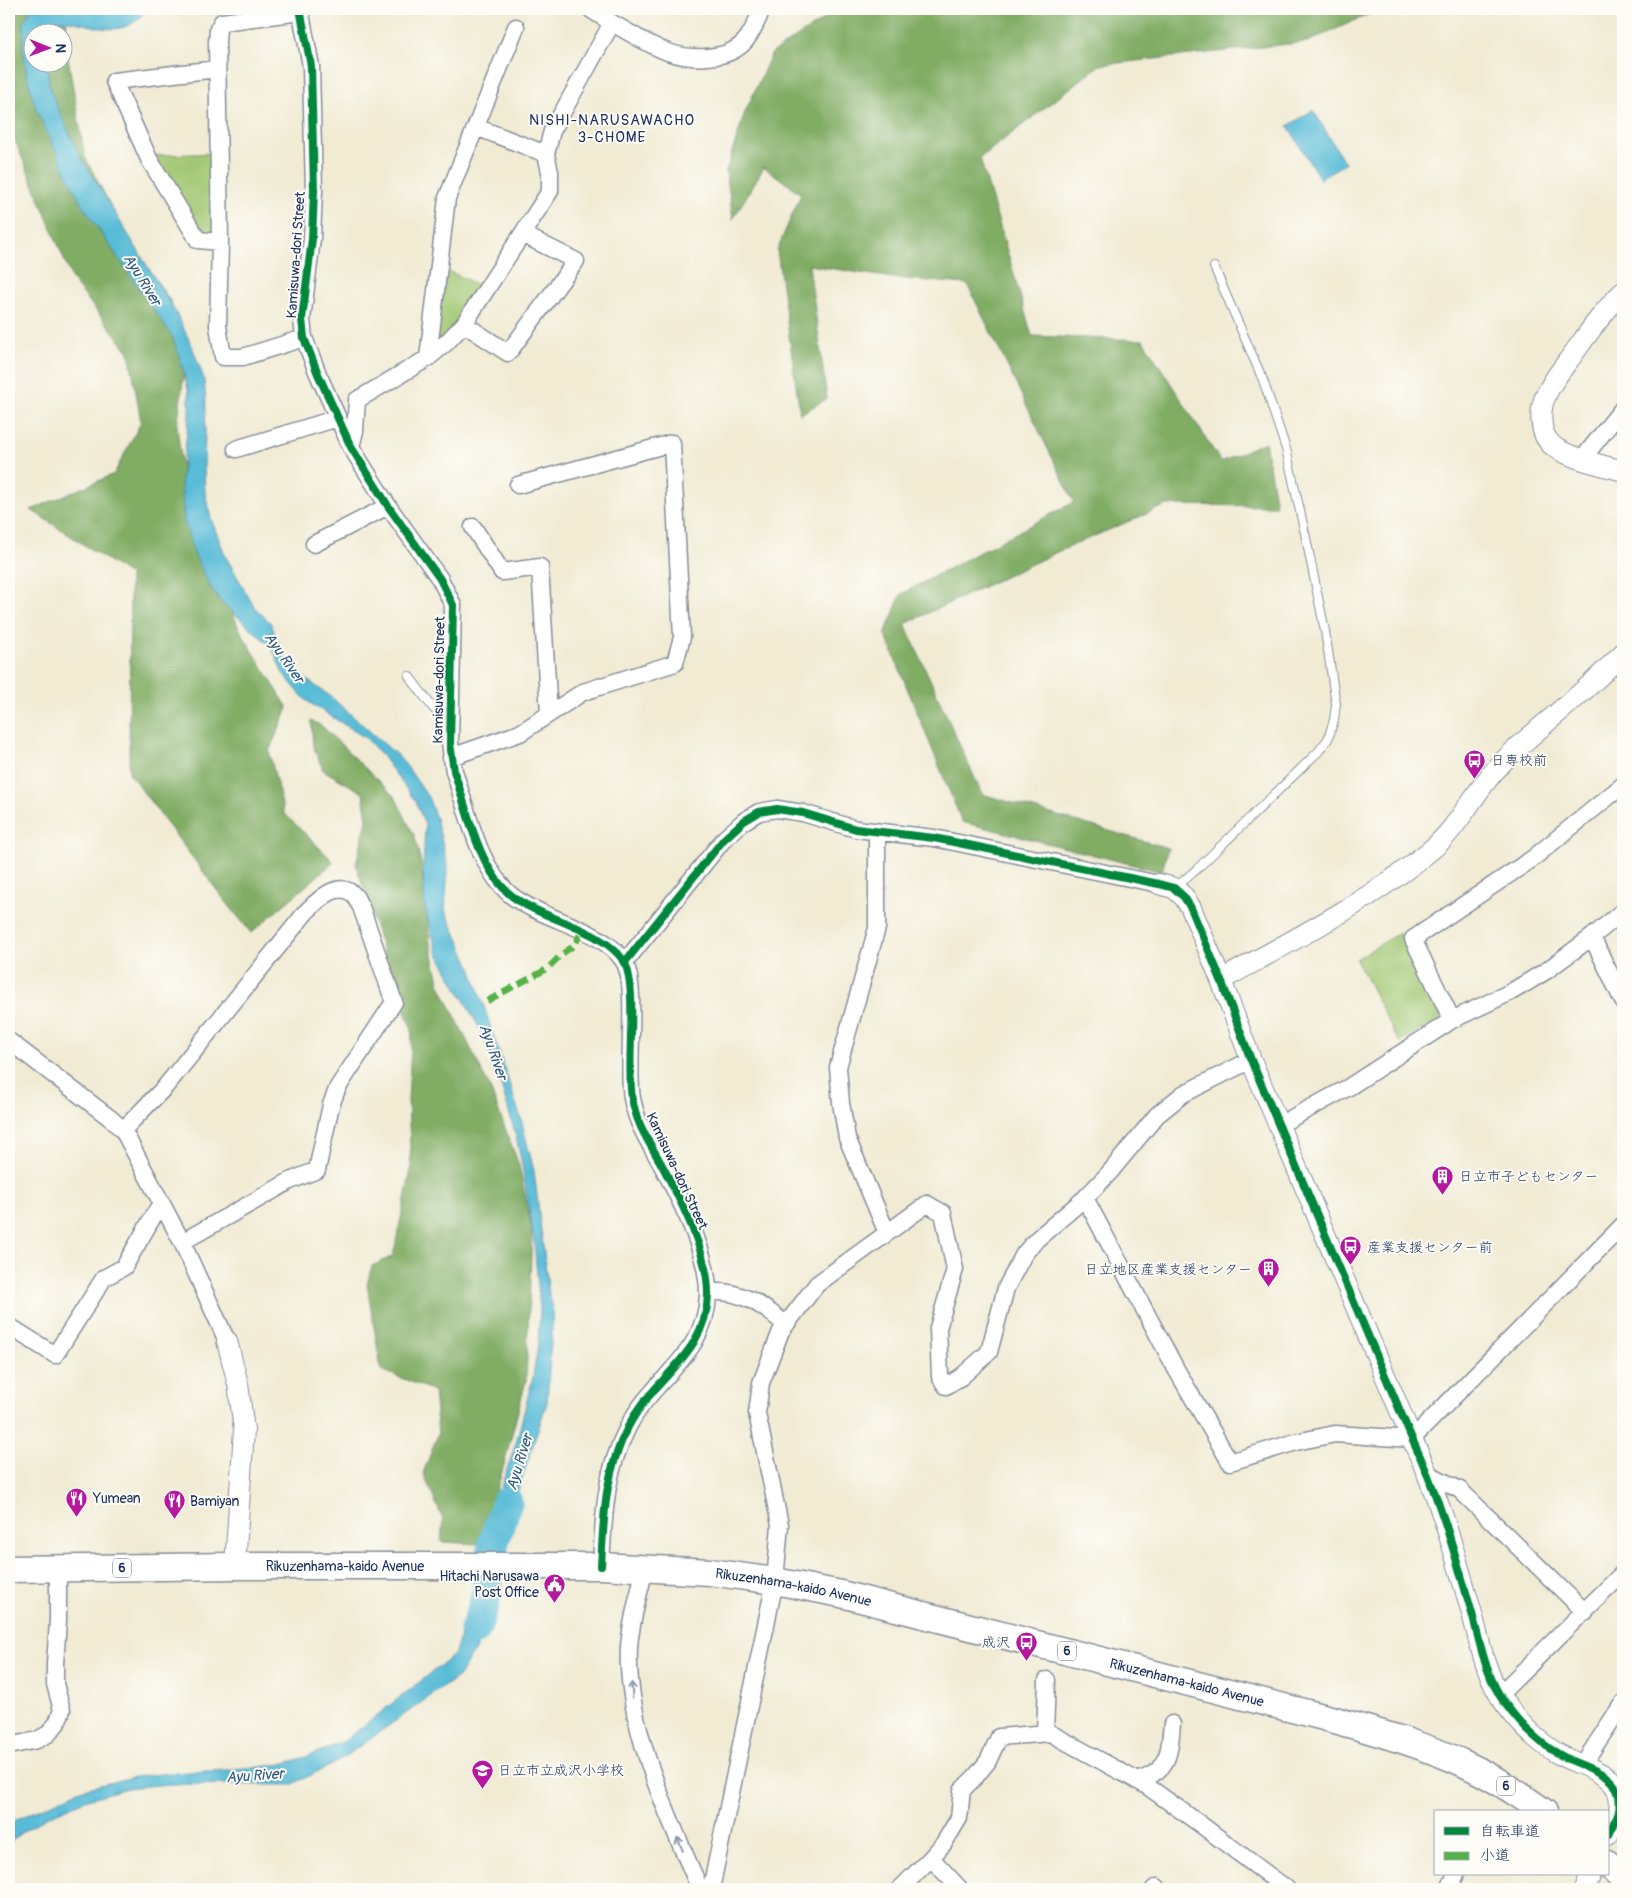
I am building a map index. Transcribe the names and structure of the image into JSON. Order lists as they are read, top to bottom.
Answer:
{
  "streets": {
    "highway": ["Rikuzenhama-kaido Avenue", "6"],
    "street": ["Kamisuwa-dori Street"]
  },
  "crossings": [
    ["Kamisuwa-dori Street", "Rikuzenhama-kaido Avenue"]
  ],
  "districts": ["NISHI-NARUSAWACHO 3-CHOME"],
  "water": ["Ayu River"],
  "places": {
    "bus stop": ["日専校前", "産業支援センター前", "成沢"],
    "building": ["日立市子どもセンター", "日立地区産業支援センター"],
    "restaurant": ["Yumean", "Bamiyan"],
    "public building": ["Hitachi Narusawa Post Office"],
    "school or university": ["日立市立成沢小学校"]
  },
  "legend": ["自転車道", "小道"],
  "north": "right"
}
